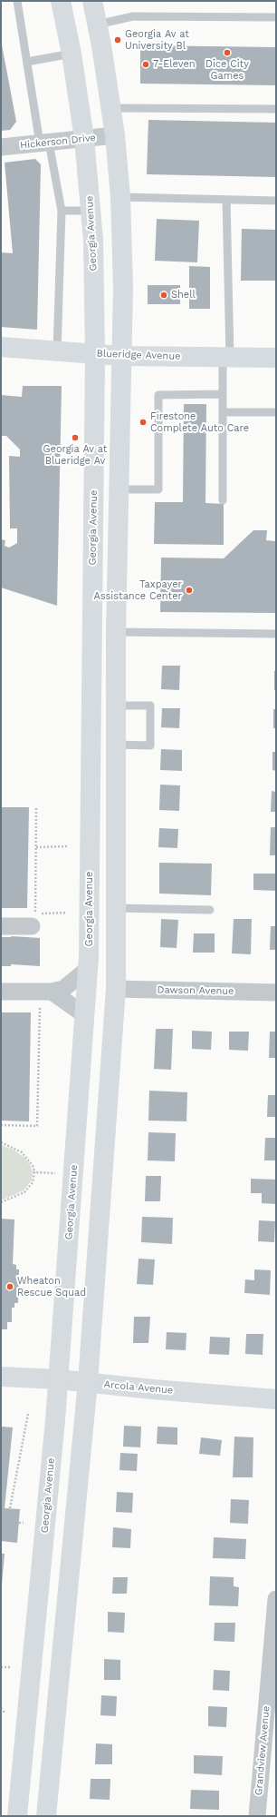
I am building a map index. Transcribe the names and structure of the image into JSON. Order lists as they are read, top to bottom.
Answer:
{
  "streets": {
    "main road": ["Georgia Avenue", "Blueridge Avenue", "Arcola Avenue"],
    "street": ["Hickerson Drive", "Dawson Avenue", "Grandview Avenue"]
  },
  "crossings": [
    ["Hickerson Drive", "Georgia Avenue"],
    ["Georgia Avenue", "Blueridge Avenue"],
    ["Georgia Avenue", "Arcola Avenue"]
  ],
  "places": [
    "Georgia Av at University Bl",
    "Dice City Games",
    "7-Eleven",
    "Shell",
    "Firestone Complete Auto Care",
    "Georgia Av at Blueridge Av",
    "Taxpayer Assistance Center",
    "Wheaton Rescue Squad"
  ]
}
